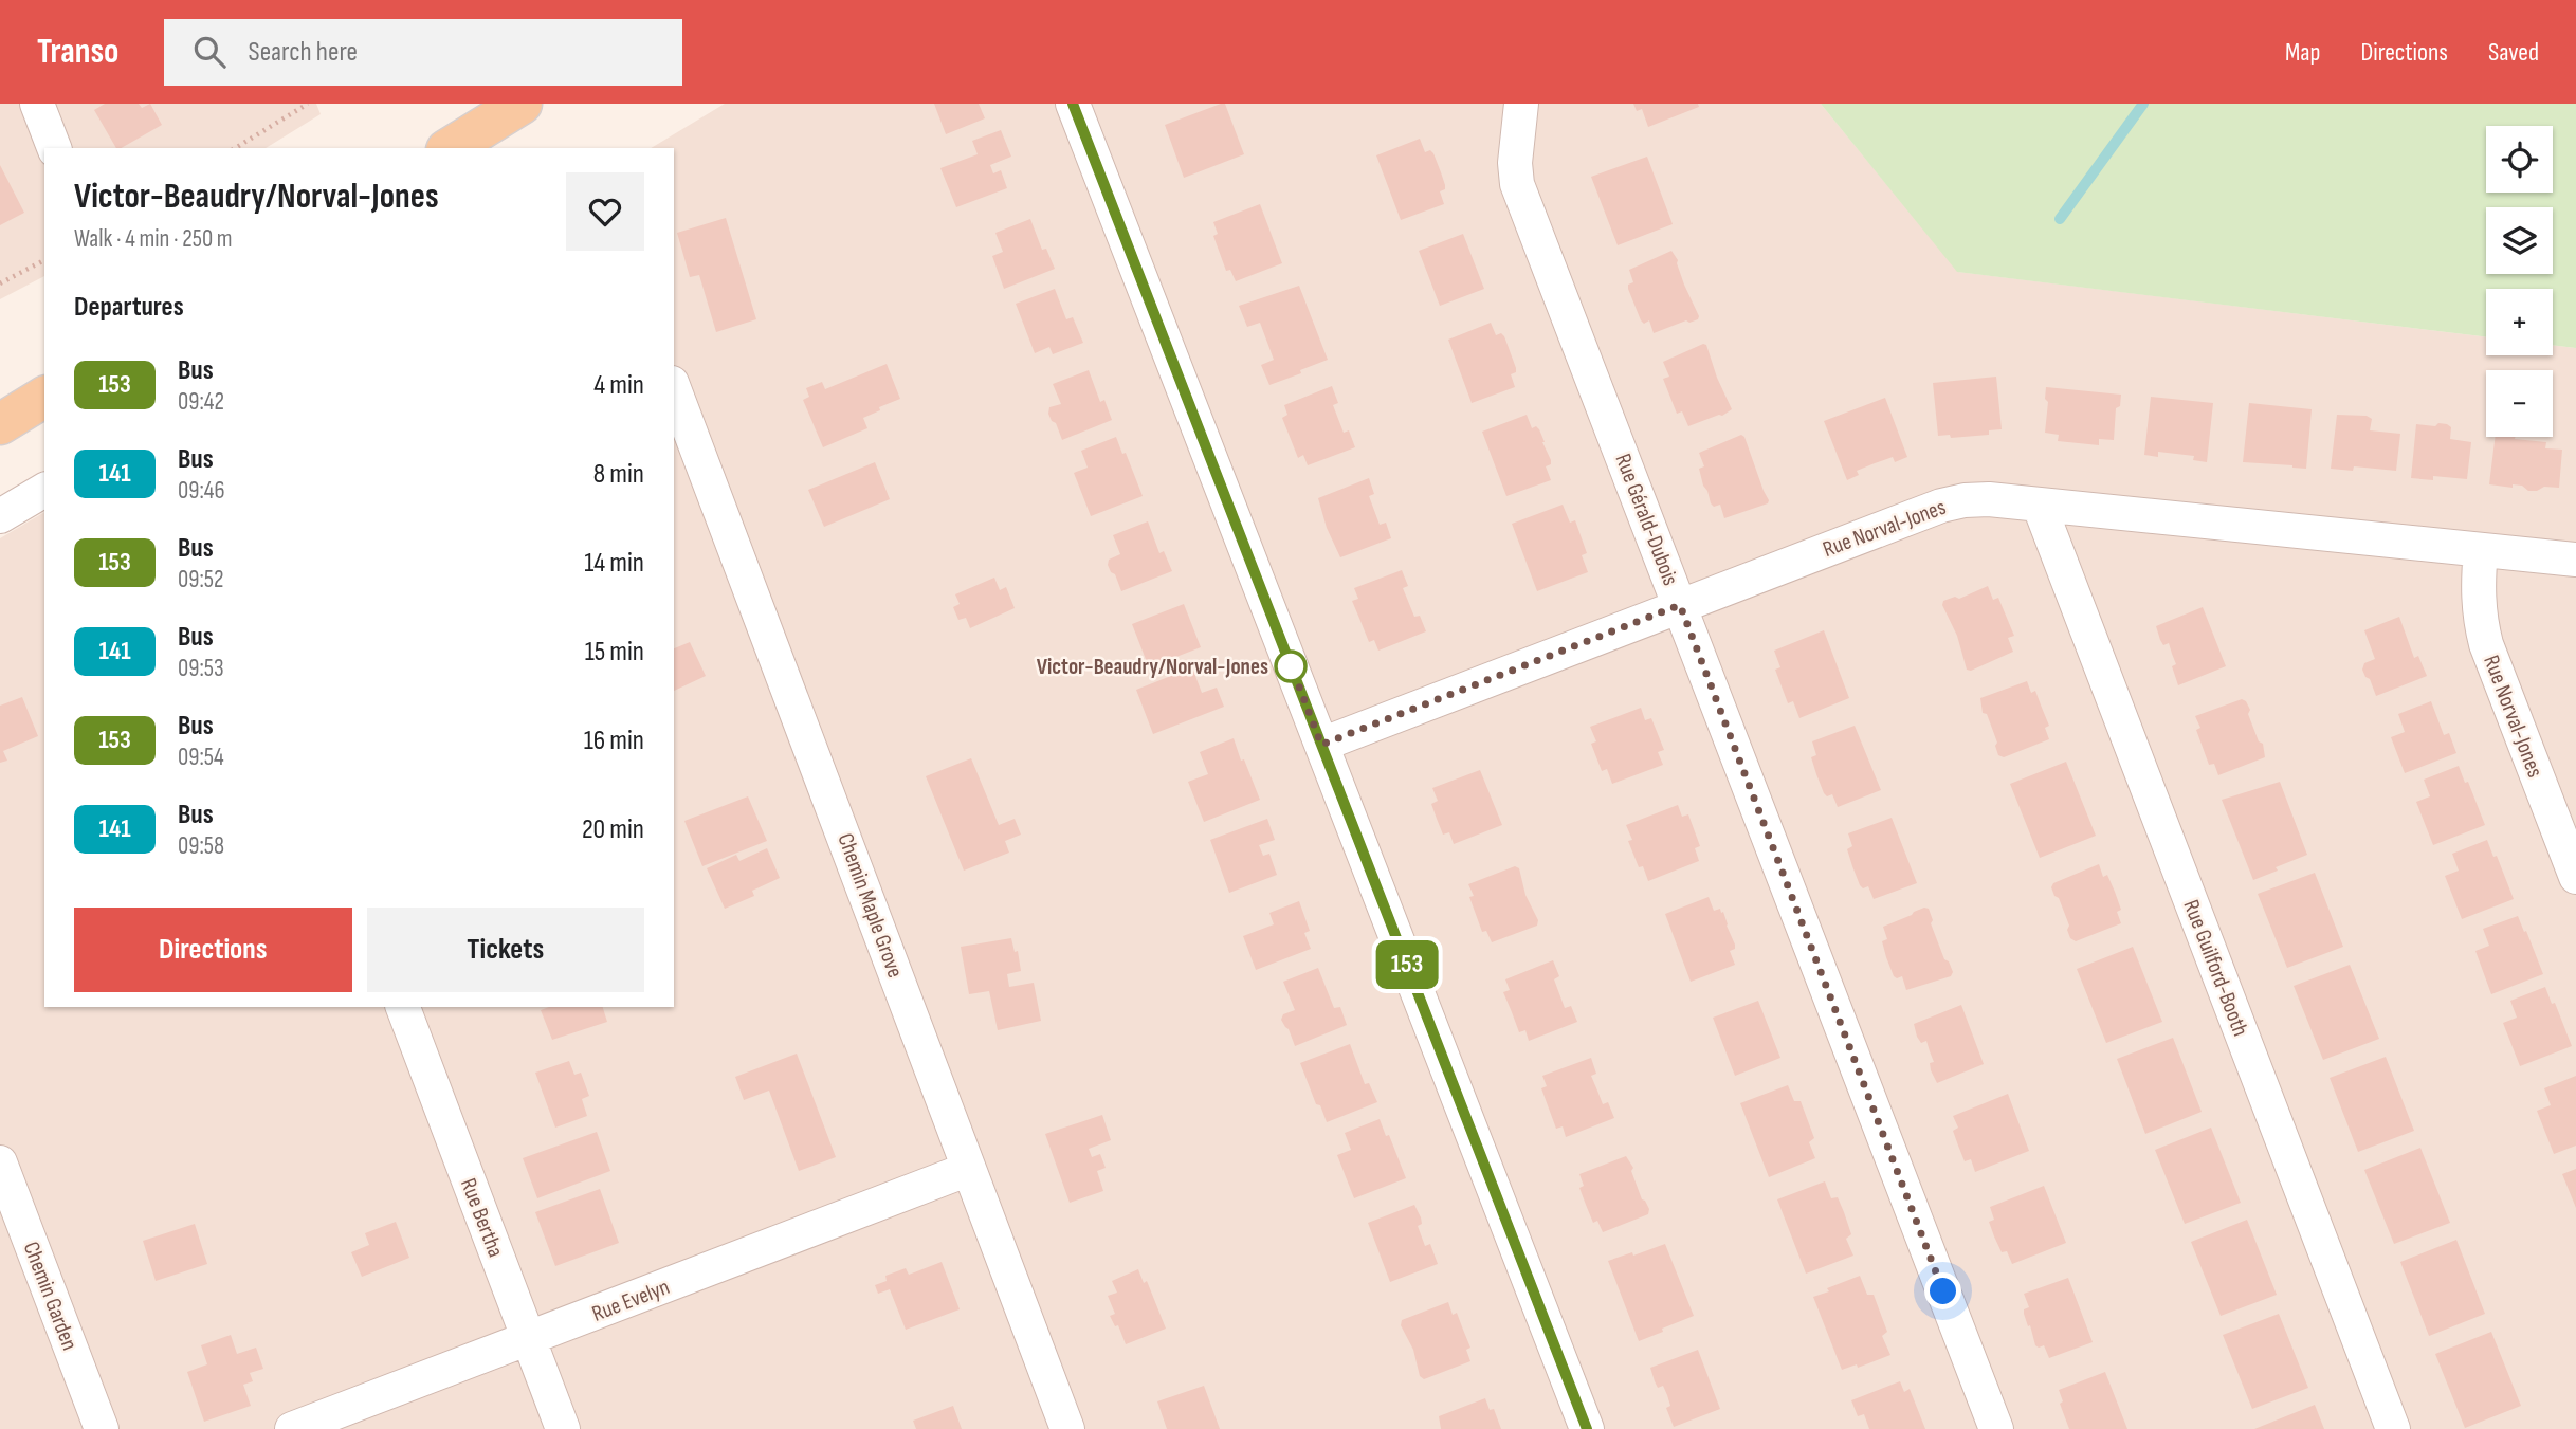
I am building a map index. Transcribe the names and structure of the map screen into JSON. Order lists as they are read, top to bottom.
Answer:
{
  "streets": {
    "street": [
      "Rue Gérald-Dubois",
      "Rue Norval-Jones",
      "Chemin Maple Grove",
      "Rue Guilford-Booth",
      "Rue Bertha",
      "Chemin Garden",
      "Rue Evelyn"
    ]
  },
  "crossings": [
    ["Rue Gérald-Dubois", "Rue Norval-Jones"],
    ["Rue Norval-Jones", "Rue Guilford-Booth"],
    ["Chemin Maple Grove", "Rue Evelyn"],
    ["Rue Bertha", "Rue Evelyn"]
  ],
  "places": ["Victor-Beaudry/Norval-Jones"],
  "lines": ["bus line 153"],
  "page": {
    "header": "Transo",
    "search": "Search here",
    "nav": ["Map", "Directions", "Saved"],
    "on_map": "153",
    "map_buttons": ["+", "−"],
    "heading": [
      ["Victor-Beaudry/Norval-Jones", "Walk · 4 min · 250 m"],
      "Departures"
    ],
    "list": [
      {
        "mark": "153",
        "name": "Bus",
        "note": "09:42",
        "value": "4 min"
      },
      {
        "mark": "141",
        "name": "Bus",
        "note": "09:46",
        "value": "8 min"
      },
      {
        "mark": "153",
        "name": "Bus",
        "note": "09:52",
        "value": "14 min"
      },
      {
        "mark": "141",
        "name": "Bus",
        "note": "09:53",
        "value": "15 min"
      },
      {
        "mark": "153",
        "name": "Bus",
        "note": "09:54",
        "value": "16 min"
      },
      {
        "mark": "141",
        "name": "Bus",
        "note": "09:58",
        "value": "20 min"
      }
    ],
    "buttons": ["Directions", "Tickets"]
  }
}
